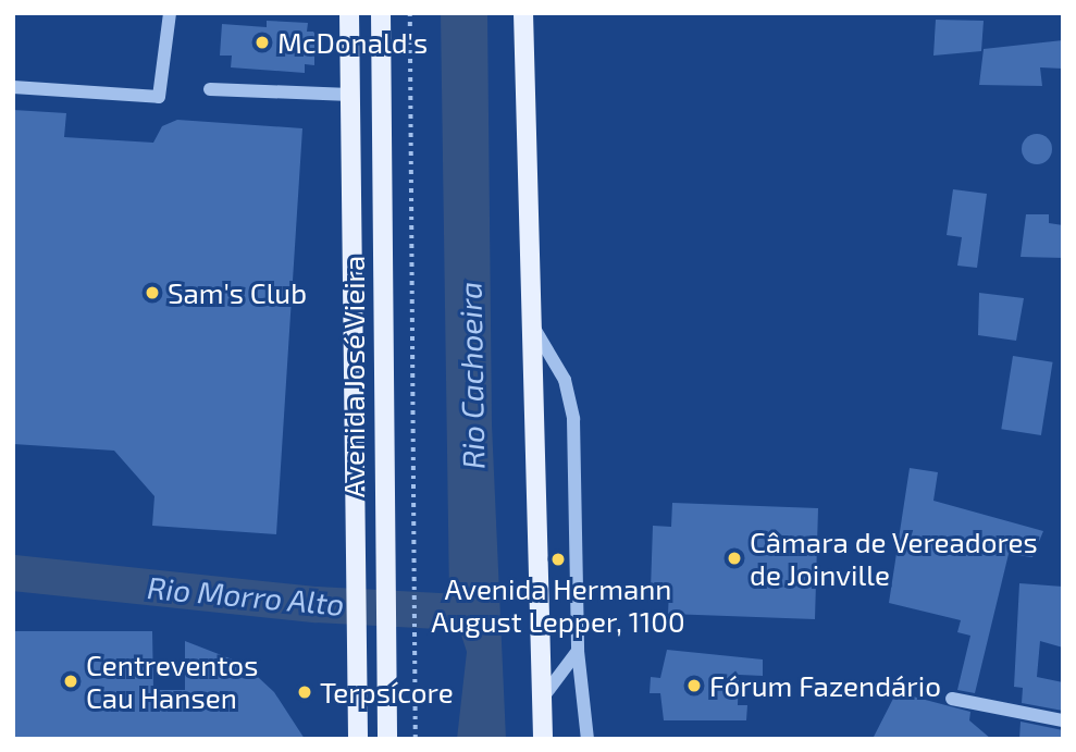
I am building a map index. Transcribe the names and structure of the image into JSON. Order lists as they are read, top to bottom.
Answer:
{
  "streets": {
    "main road": ["Avenida José Vieira"]
  },
  "water": ["Rio Cachoeira", "Rio Morro Alto"],
  "places": [
    "McDonald's",
    "Sam's Club",
    "Câmara de Vereadores de Joinville",
    "Avenida Hermann August Lepper, 1100",
    "Centreventos Cau Hansen",
    "Fórum Fazendário",
    "Terpsícore"
  ]
}
